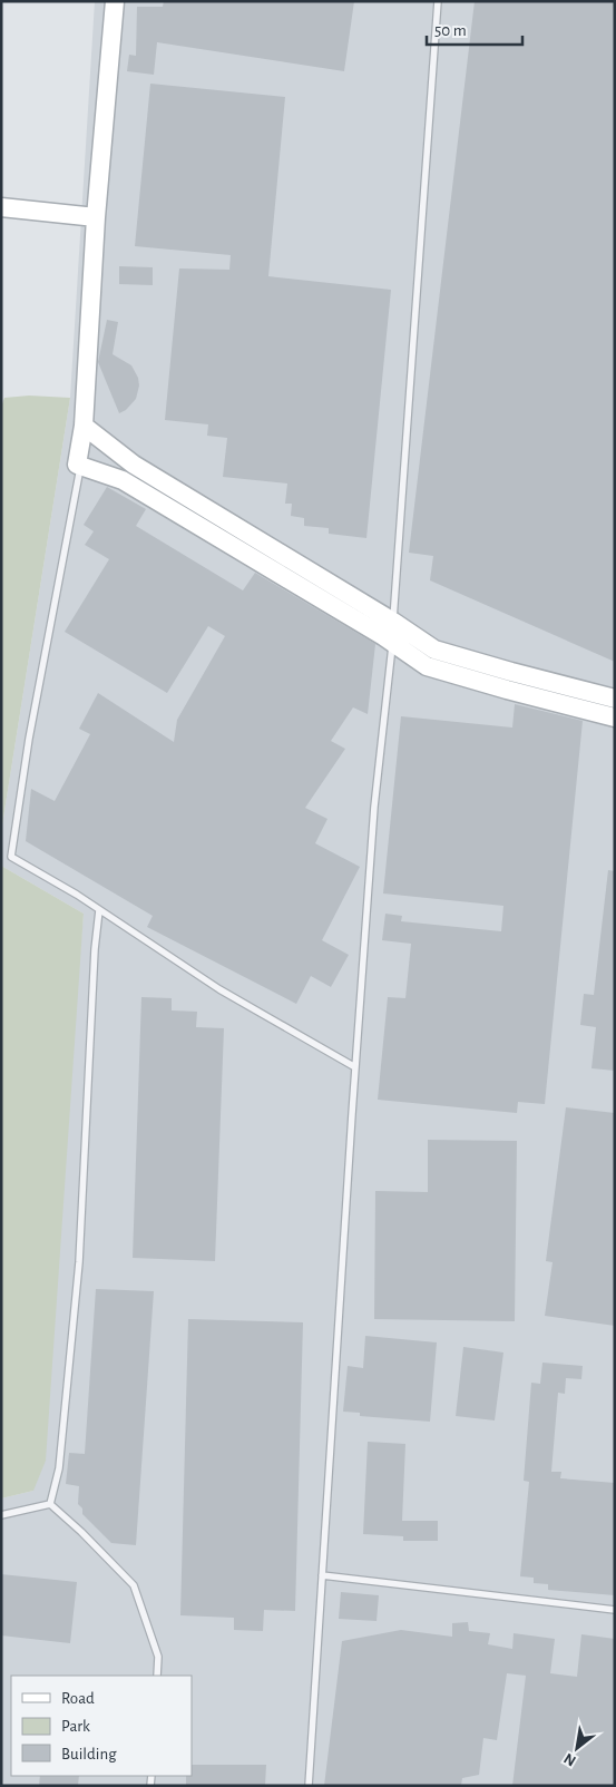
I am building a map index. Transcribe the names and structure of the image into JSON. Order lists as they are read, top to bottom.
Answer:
{
  "legend": ["Road", "Park", "Building"],
  "scale_bar": "50 m",
  "north": "bottom left"
}
